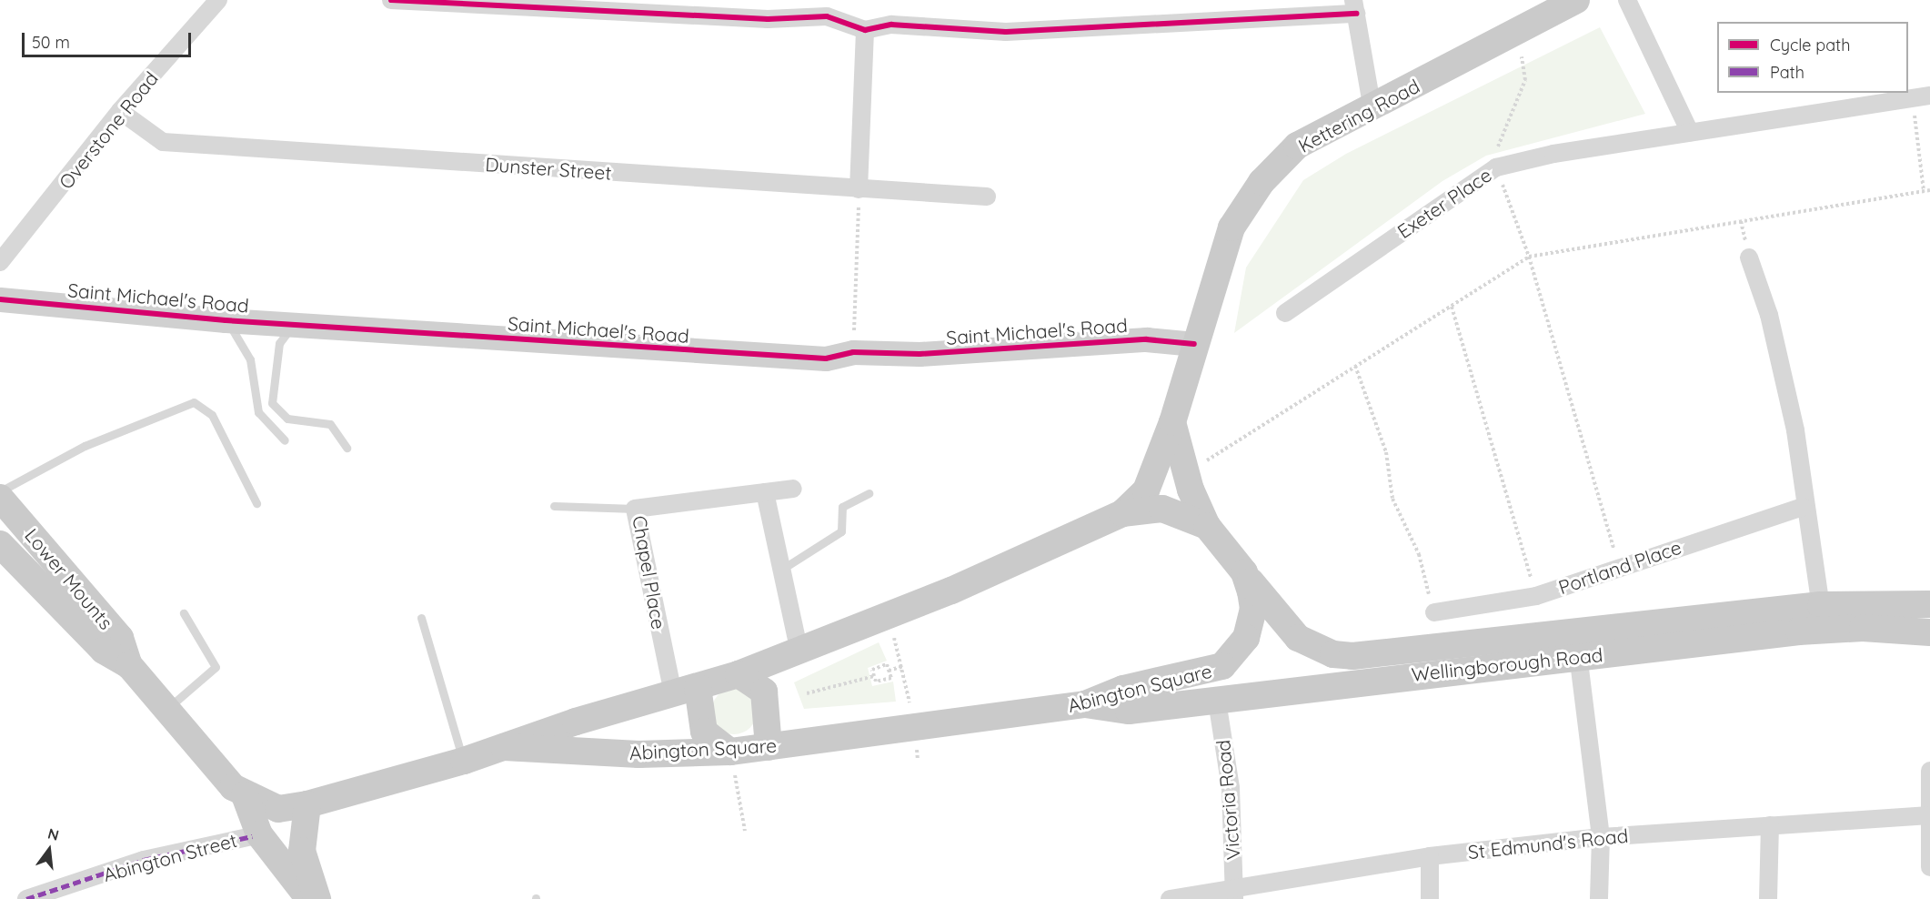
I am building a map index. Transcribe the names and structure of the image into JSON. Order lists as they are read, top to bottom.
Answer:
{
  "streets": {
    "main road": [
      "Kettering Road",
      "Lower Mounts",
      "Wellingborough Road",
      "Abington Square"
    ],
    "street": [
      "Overstone Road",
      "Dunster Street",
      "Exeter Place",
      "Saint Michael's Road",
      "Portland Place",
      "Chapel Place",
      "Victoria Road",
      "St Edmund's Road",
      "Abington Street"
    ]
  },
  "crossings": [
    ["Kettering Road", "Saint Michael's Road"],
    ["Kettering Road", "Abington Square"],
    ["Overstone Road", "Dunster Street"],
    ["Chapel Place", "Abington Square"],
    ["Lower Mounts", "Abington Square"],
    ["Wellingborough Road", "Abington Square"],
    ["Wellingborough Road", "Victoria Road"],
    ["Victoria Road", "St Edmund's Road"]
  ],
  "legend": ["Cycle path", "Path"],
  "scale_bar": "50 m",
  "north": "top"
}
